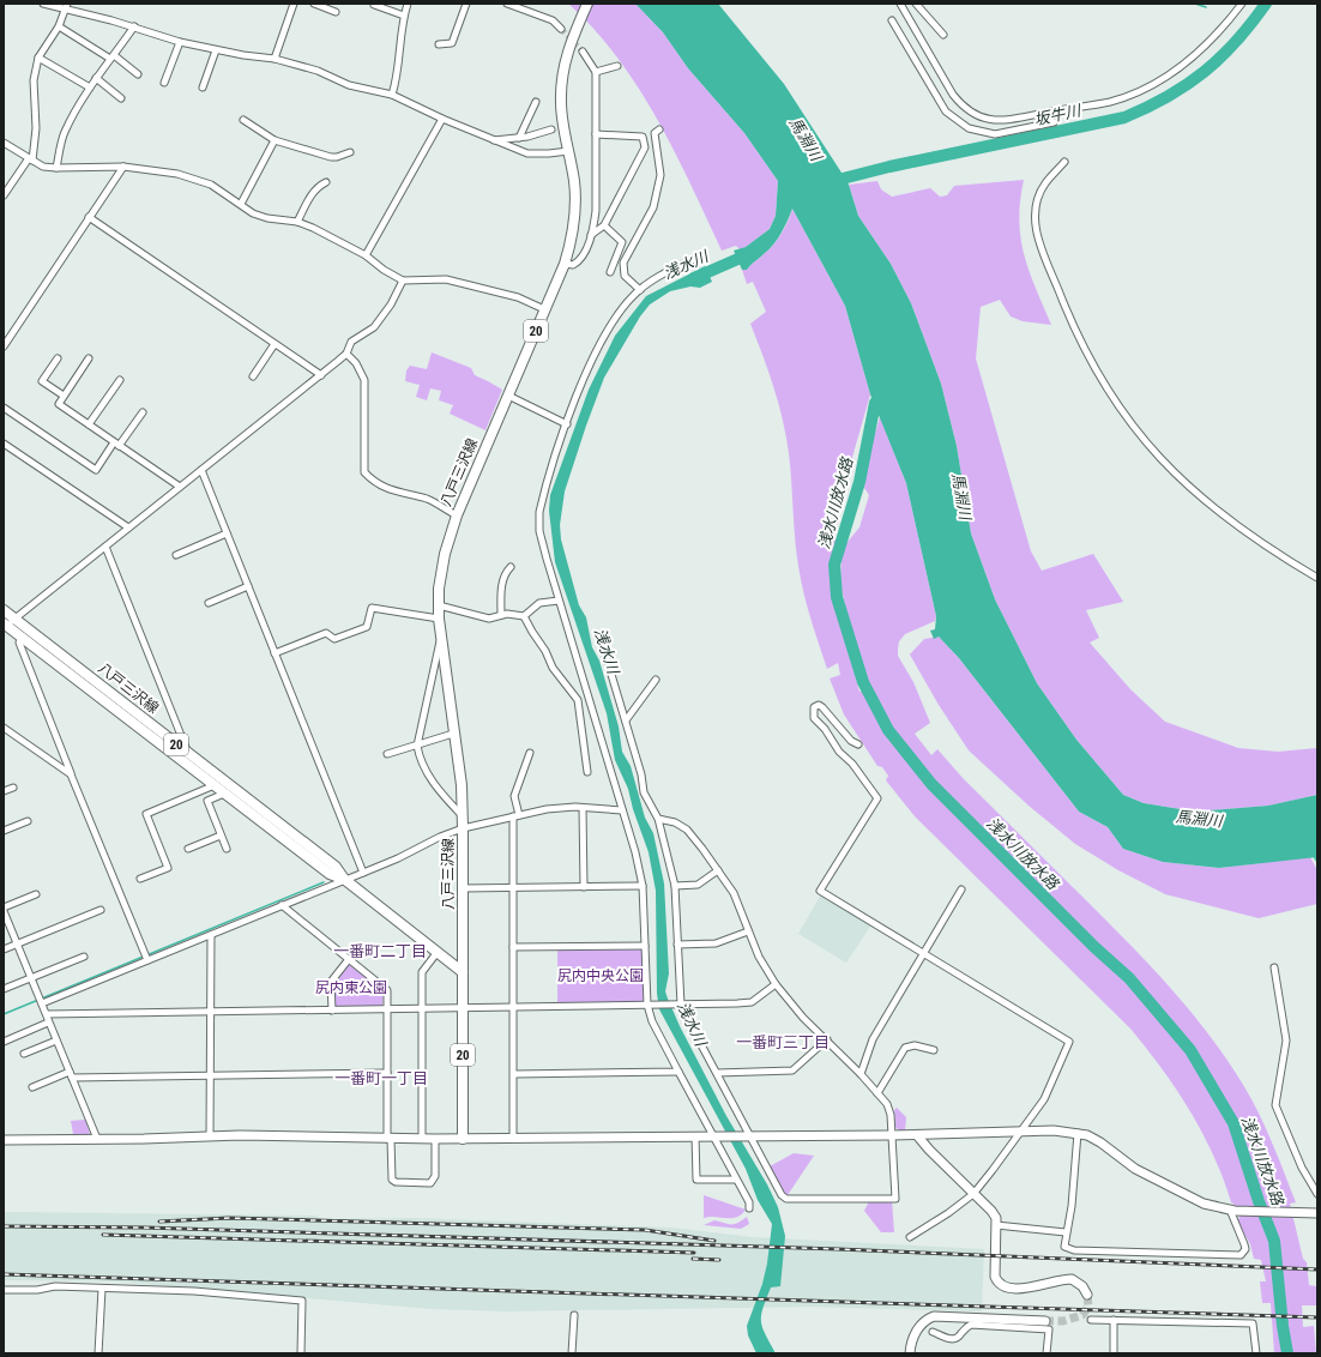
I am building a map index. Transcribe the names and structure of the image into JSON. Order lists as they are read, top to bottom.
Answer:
{
  "streets": {
    "main road": ["20", "八戸三沢線"]
  },
  "districts": ["一番町二丁目", "一番町三丁目", "一番町一丁目"],
  "water": [
    "坂牛川",
    "馬淵川",
    "浅水川",
    "浅水川放水路"
  ],
  "parks": ["尻内中央公園", "尻内東公園"]
}
